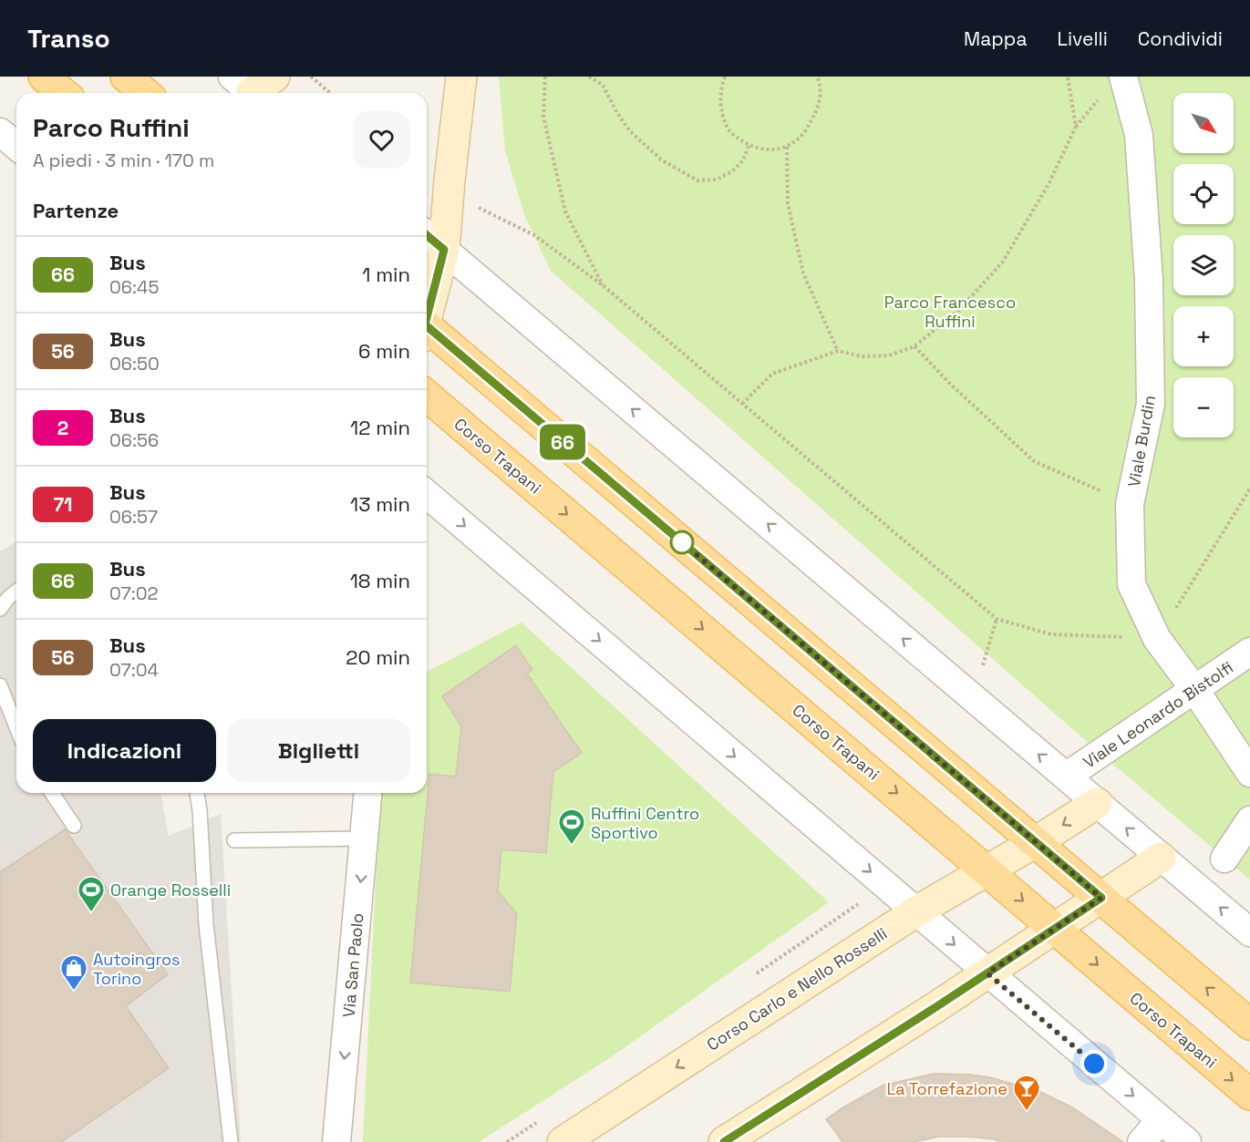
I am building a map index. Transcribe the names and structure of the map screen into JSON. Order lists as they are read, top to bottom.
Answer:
{
  "streets": {
    "main road": ["Corso Trapani"],
    "street": [
      "Viale Burdin",
      "Viale Leonardo Bistolfi",
      "Via San Paolo",
      "Corso Carlo e Nello Rosselli"
    ]
  },
  "crossings": [
    ["Viale Burdin", "Viale Leonardo Bistolfi"],
    ["Corso Trapani", "Corso Carlo e Nello Rosselli"]
  ],
  "one_way": ["Via San Paolo"],
  "parks": ["Parco Francesco Ruffini"],
  "places": {
    "sports": ["Ruffini Centro Sportivo", "Orange Rosselli"],
    "shop": ["Autoingros Torino"],
    "bar": ["La Torrefazione"]
  },
  "lines": ["bus line 66"],
  "north": "bottom right",
  "page": {
    "header": "Transo",
    "nav": ["Mappa", "Livelli", "Condividi"],
    "on_map": "66",
    "map_buttons": ["+", "−"],
    "heading": [
      ["Parco Ruffini", "A piedi · 3 min · 170 m"],
      "Partenze"
    ],
    "list": [
      {
        "mark": "66",
        "name": "Bus",
        "note": "06:45",
        "value": "1 min"
      },
      {
        "mark": "56",
        "name": "Bus",
        "note": "06:50",
        "value": "6 min"
      },
      {
        "mark": "2",
        "name": "Bus",
        "note": "06:56",
        "value": "12 min"
      },
      {
        "mark": "71",
        "name": "Bus",
        "note": "06:57",
        "value": "13 min"
      },
      {
        "mark": "66",
        "name": "Bus",
        "note": "07:02",
        "value": "18 min"
      },
      {
        "mark": "56",
        "name": "Bus",
        "note": "07:04",
        "value": "20 min"
      }
    ],
    "buttons": ["Indicazioni", "Biglietti"]
  }
}
